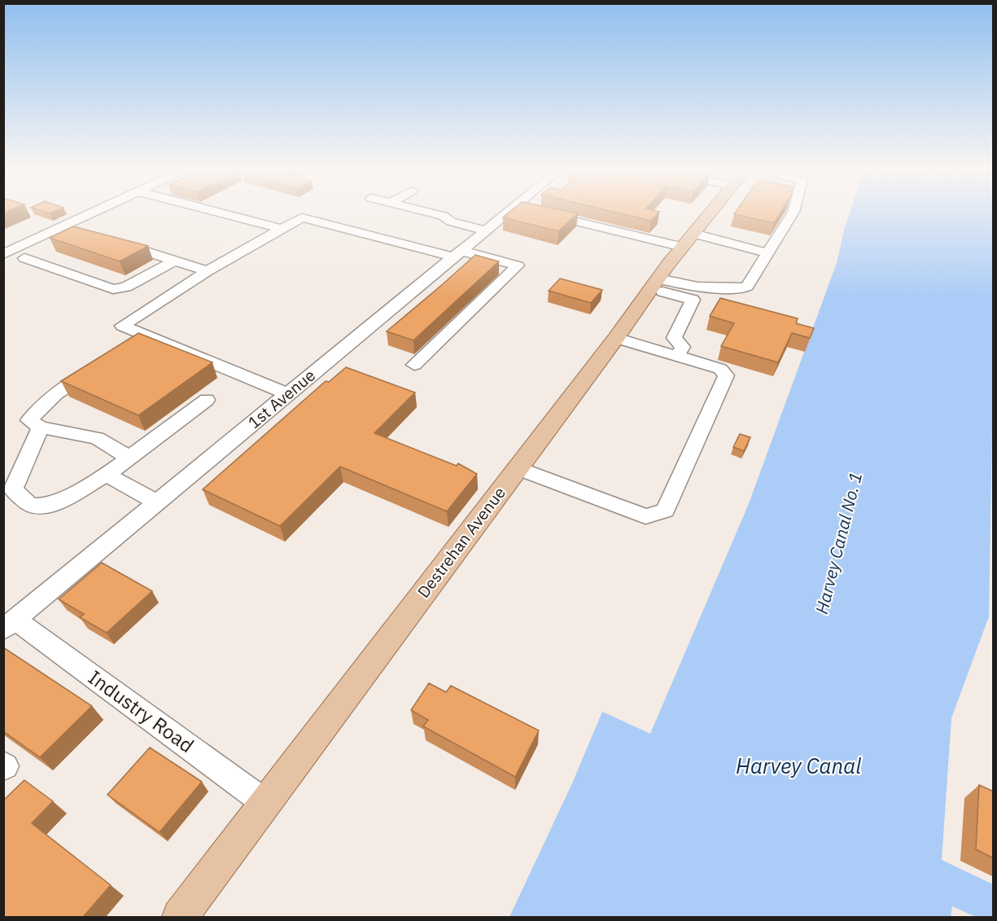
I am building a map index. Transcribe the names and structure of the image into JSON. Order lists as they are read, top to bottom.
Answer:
{
  "streets": {
    "main road": ["Destrehan Avenue"],
    "street": ["1st Avenue", "Industry Road"]
  },
  "crossings": [
    ["1st Avenue", "Industry Road"],
    ["Destrehan Avenue", "Industry Road"]
  ],
  "water": ["Harvey Canal No. 1", "Harvey Canal"]
}
